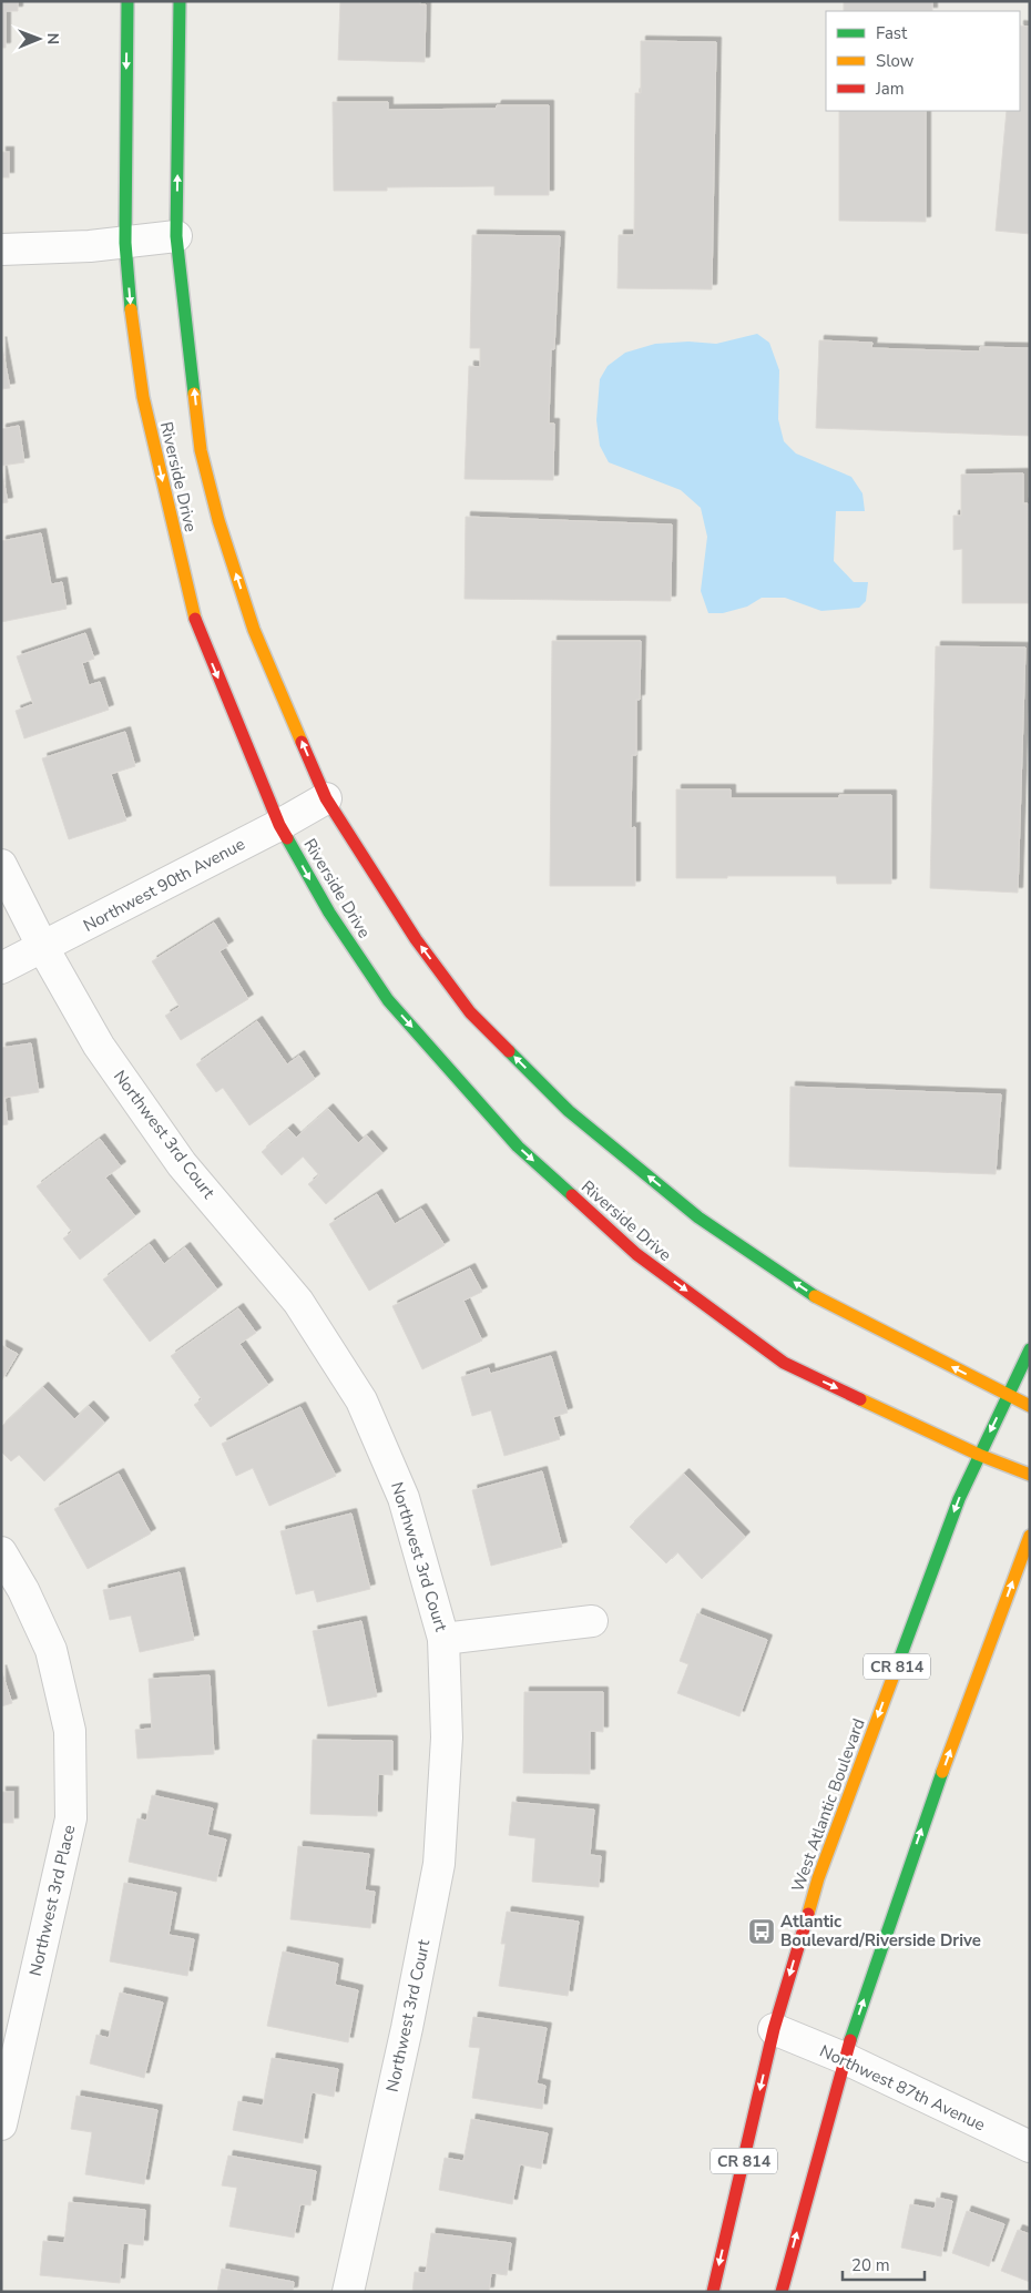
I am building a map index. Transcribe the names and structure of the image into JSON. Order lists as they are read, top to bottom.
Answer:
{
  "streets": {
    "street": [
      "Riverside Drive",
      "Northwest 90th Avenue",
      "Northwest 3rd Court",
      "CR 814",
      "West Atlantic Boulevard",
      "Northwest 3rd Place",
      "Northwest 87th Avenue"
    ]
  },
  "crossings": [
    ["Riverside Drive", "Northwest 90th Avenue"],
    ["Riverside Drive", "West Atlantic Boulevard"],
    ["Northwest 90th Avenue", "Northwest 3rd Court"],
    ["West Atlantic Boulevard", "Northwest 87th Avenue"]
  ],
  "places": {
    "bus stop": ["Atlantic Boulevard/Riverside Drive"]
  },
  "legend": ["Fast", "Slow", "Jam"],
  "scale_bar": "20 m",
  "north": "right"
}
